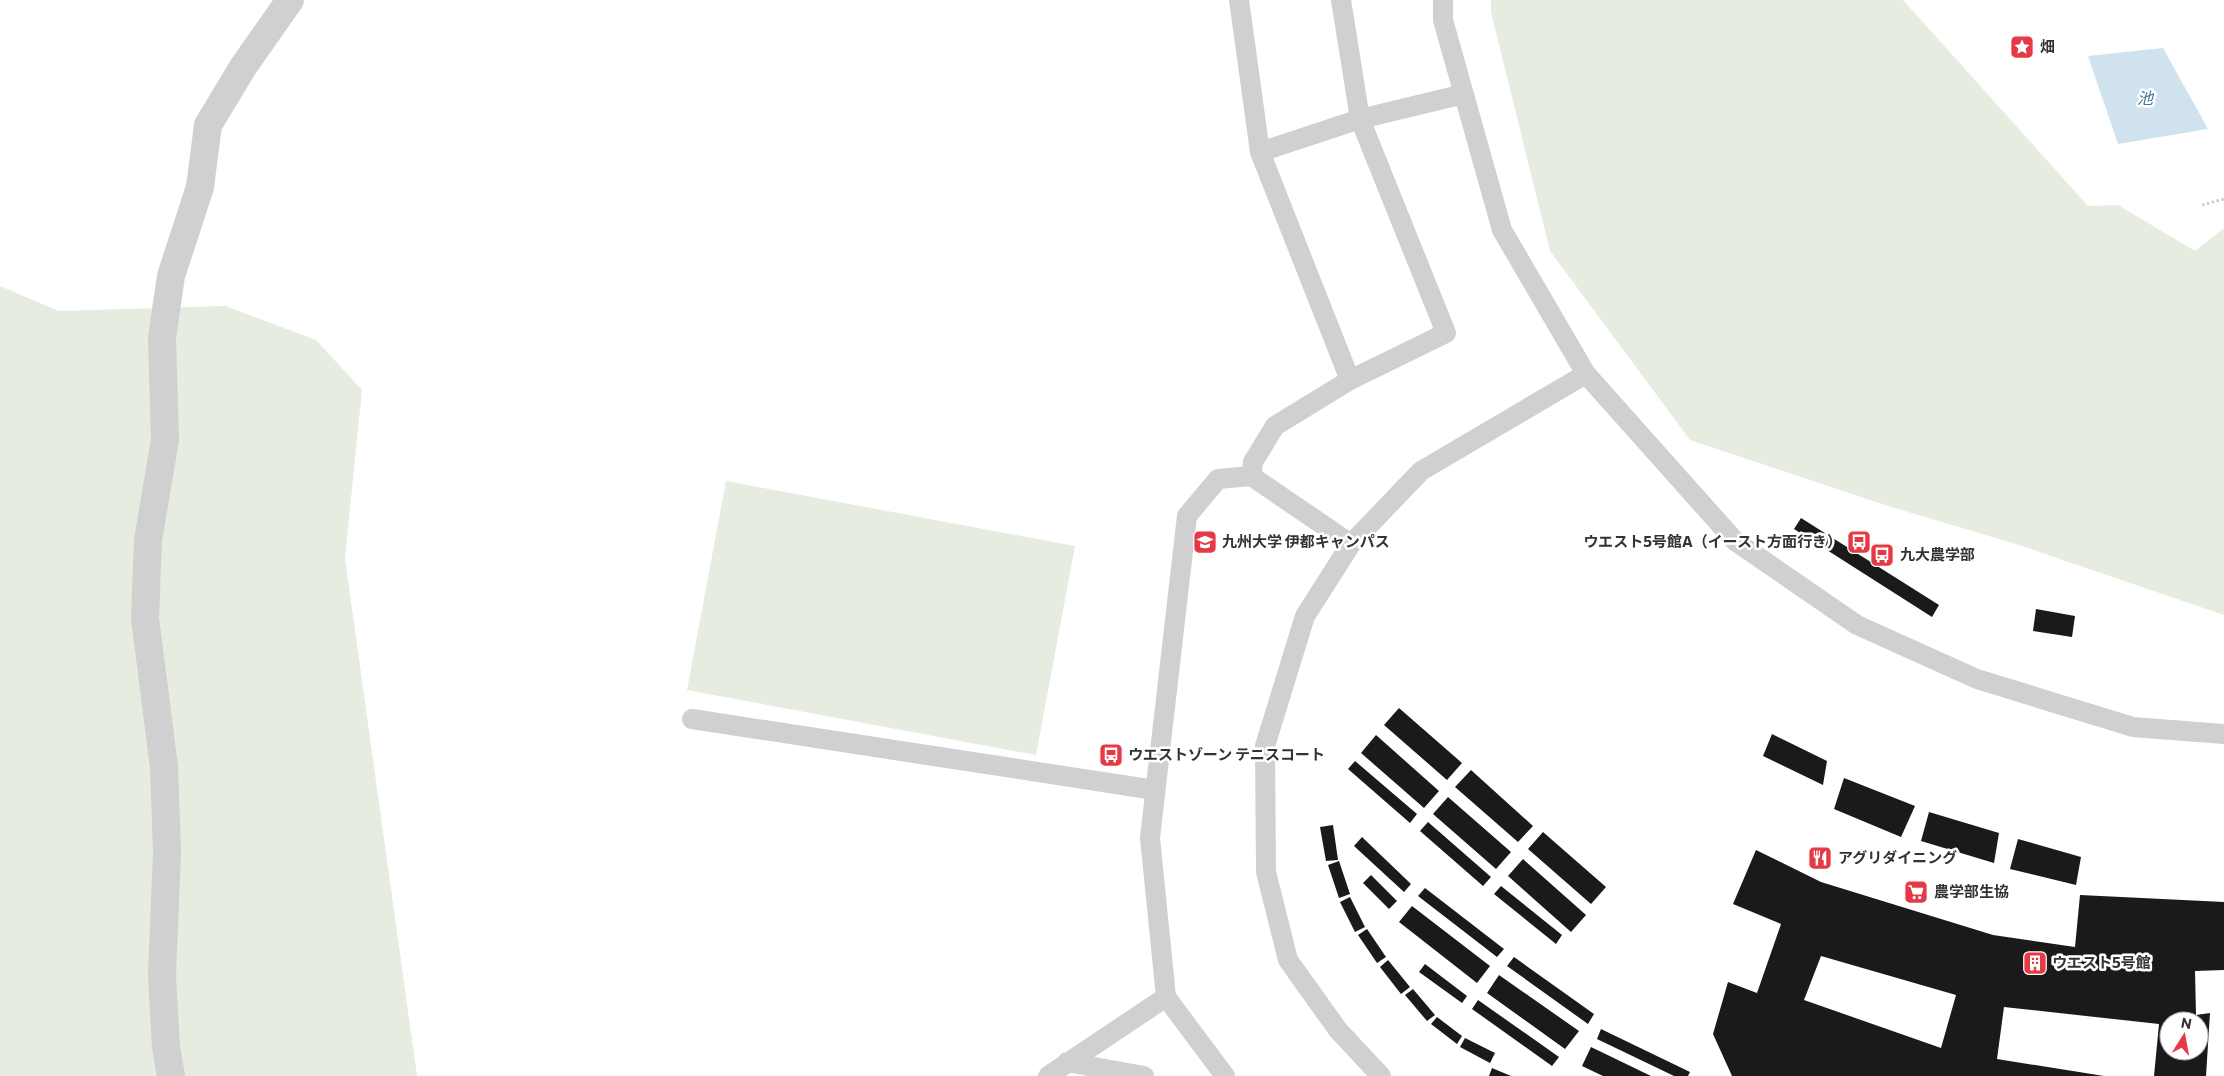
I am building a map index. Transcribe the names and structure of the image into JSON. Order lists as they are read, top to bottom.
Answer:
{
  "water": ["池"],
  "places": {
    "place": ["畑"],
    "school or university": ["九州大学 伊都キャンパス"],
    "bus stop": ["ウエスト5号館A（イースト方面行き）", "九大農学部", "ウエストゾーン テニスコート"],
    "restaurant": ["アグリダイニング"],
    "supermarket": ["農学部生協"],
    "building": ["ウエスト5号館"]
  },
  "north": "top"
}
